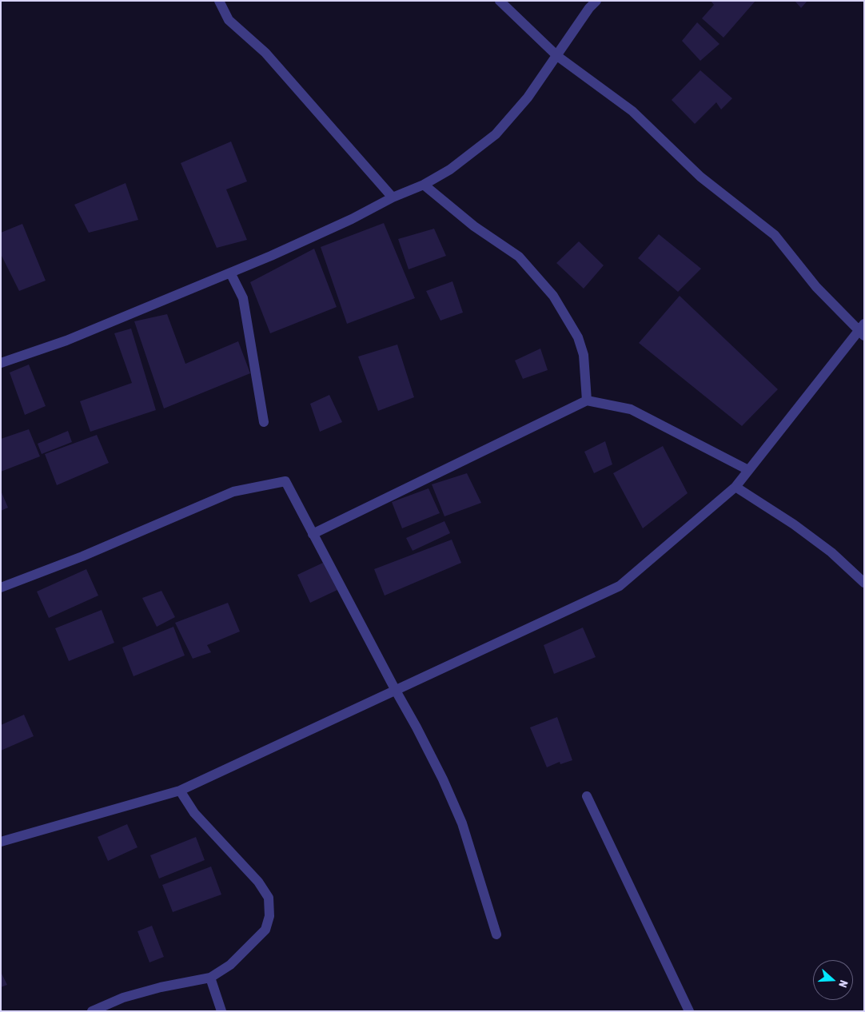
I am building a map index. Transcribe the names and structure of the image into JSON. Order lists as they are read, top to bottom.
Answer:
{
  "north": "right"
}
